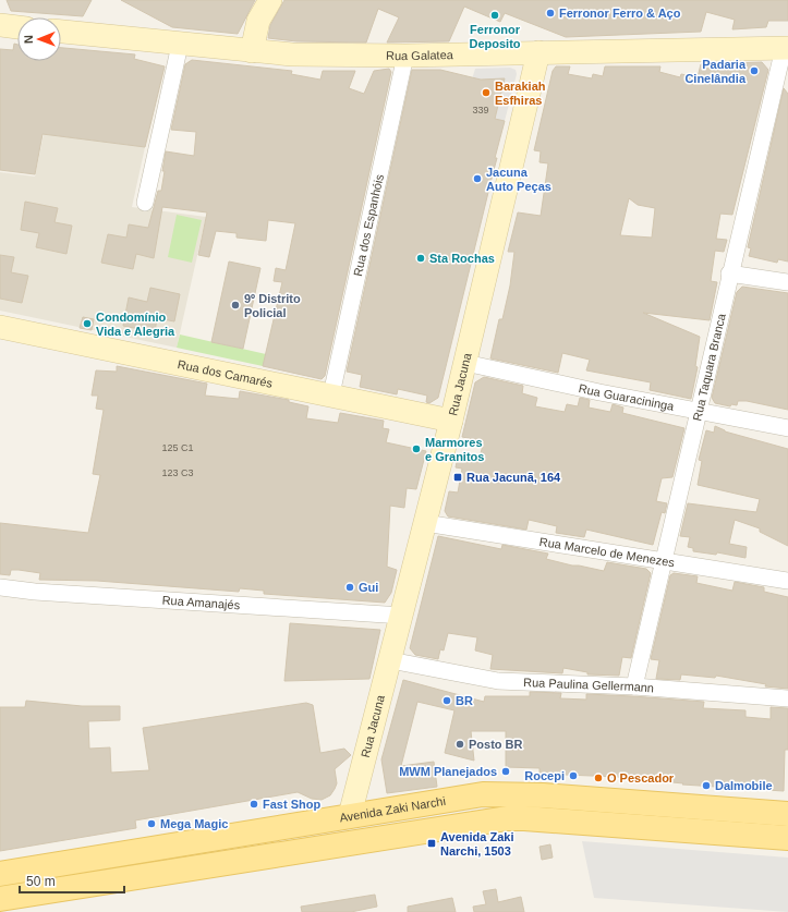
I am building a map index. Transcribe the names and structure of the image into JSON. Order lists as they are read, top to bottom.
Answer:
{
  "streets": {
    "main road": [
      "Rua Galatea",
      "Rua dos Camarés",
      "Rua Jacuna",
      "Avenida Zaki Narchi"
    ],
    "street": [
      "Rua dos Espanhóis",
      "Rua Taquara Branca",
      "Rua Guaracininga",
      "Rua Marcelo de Menezes",
      "Rua Amanajés",
      "Rua Paulina Gellermann"
    ]
  },
  "crossings": [
    ["Rua Galatea", "Rua dos Espanhóis"],
    ["Rua Galatea", "Rua Taquara Branca"],
    ["Rua Galatea", "Rua Jacuna"],
    ["Rua dos Espanhóis", "Rua dos Camarés"],
    ["Rua Taquara Branca", "Rua Guaracininga"],
    ["Rua Taquara Branca", "Rua Marcelo de Menezes"],
    ["Rua Taquara Branca", "Rua Paulina Gellermann"],
    ["Rua dos Camarés", "Rua Jacuna"],
    ["Rua Jacuna", "Rua Guaracininga"],
    ["Rua Jacuna", "Rua Marcelo de Menezes"],
    ["Rua Jacuna", "Rua Amanajés"],
    ["Rua Jacuna", "Rua Paulina Gellermann"],
    ["Rua Jacuna", "Avenida Zaki Narchi"]
  ],
  "places": {
    "other": [
      "Ferronor Ferro & Aço",
      "Ferronor Deposito",
      "Padaria Cinelândia",
      "Barakiah Esfhiras",
      "Jacuna Auto Peças",
      "Sta Rochas",
      "9º Distrito Policial",
      "Condomínio Vida e Alegria",
      "Marmores e Granitos",
      "Gui",
      "BR",
      "Posto BR",
      "MWM Planejados",
      "Rocepi",
      "O Pescador",
      "Dalmobile",
      "Fast Shop",
      "Mega Magic"
    ],
    "transit": ["Rua Jacunã, 164", "Avenida Zaki Narchi, 1503"]
  },
  "house_numbers": ["339", "125 C1", "123 C3"],
  "scale_bar": "50 m",
  "north": "left"
}
